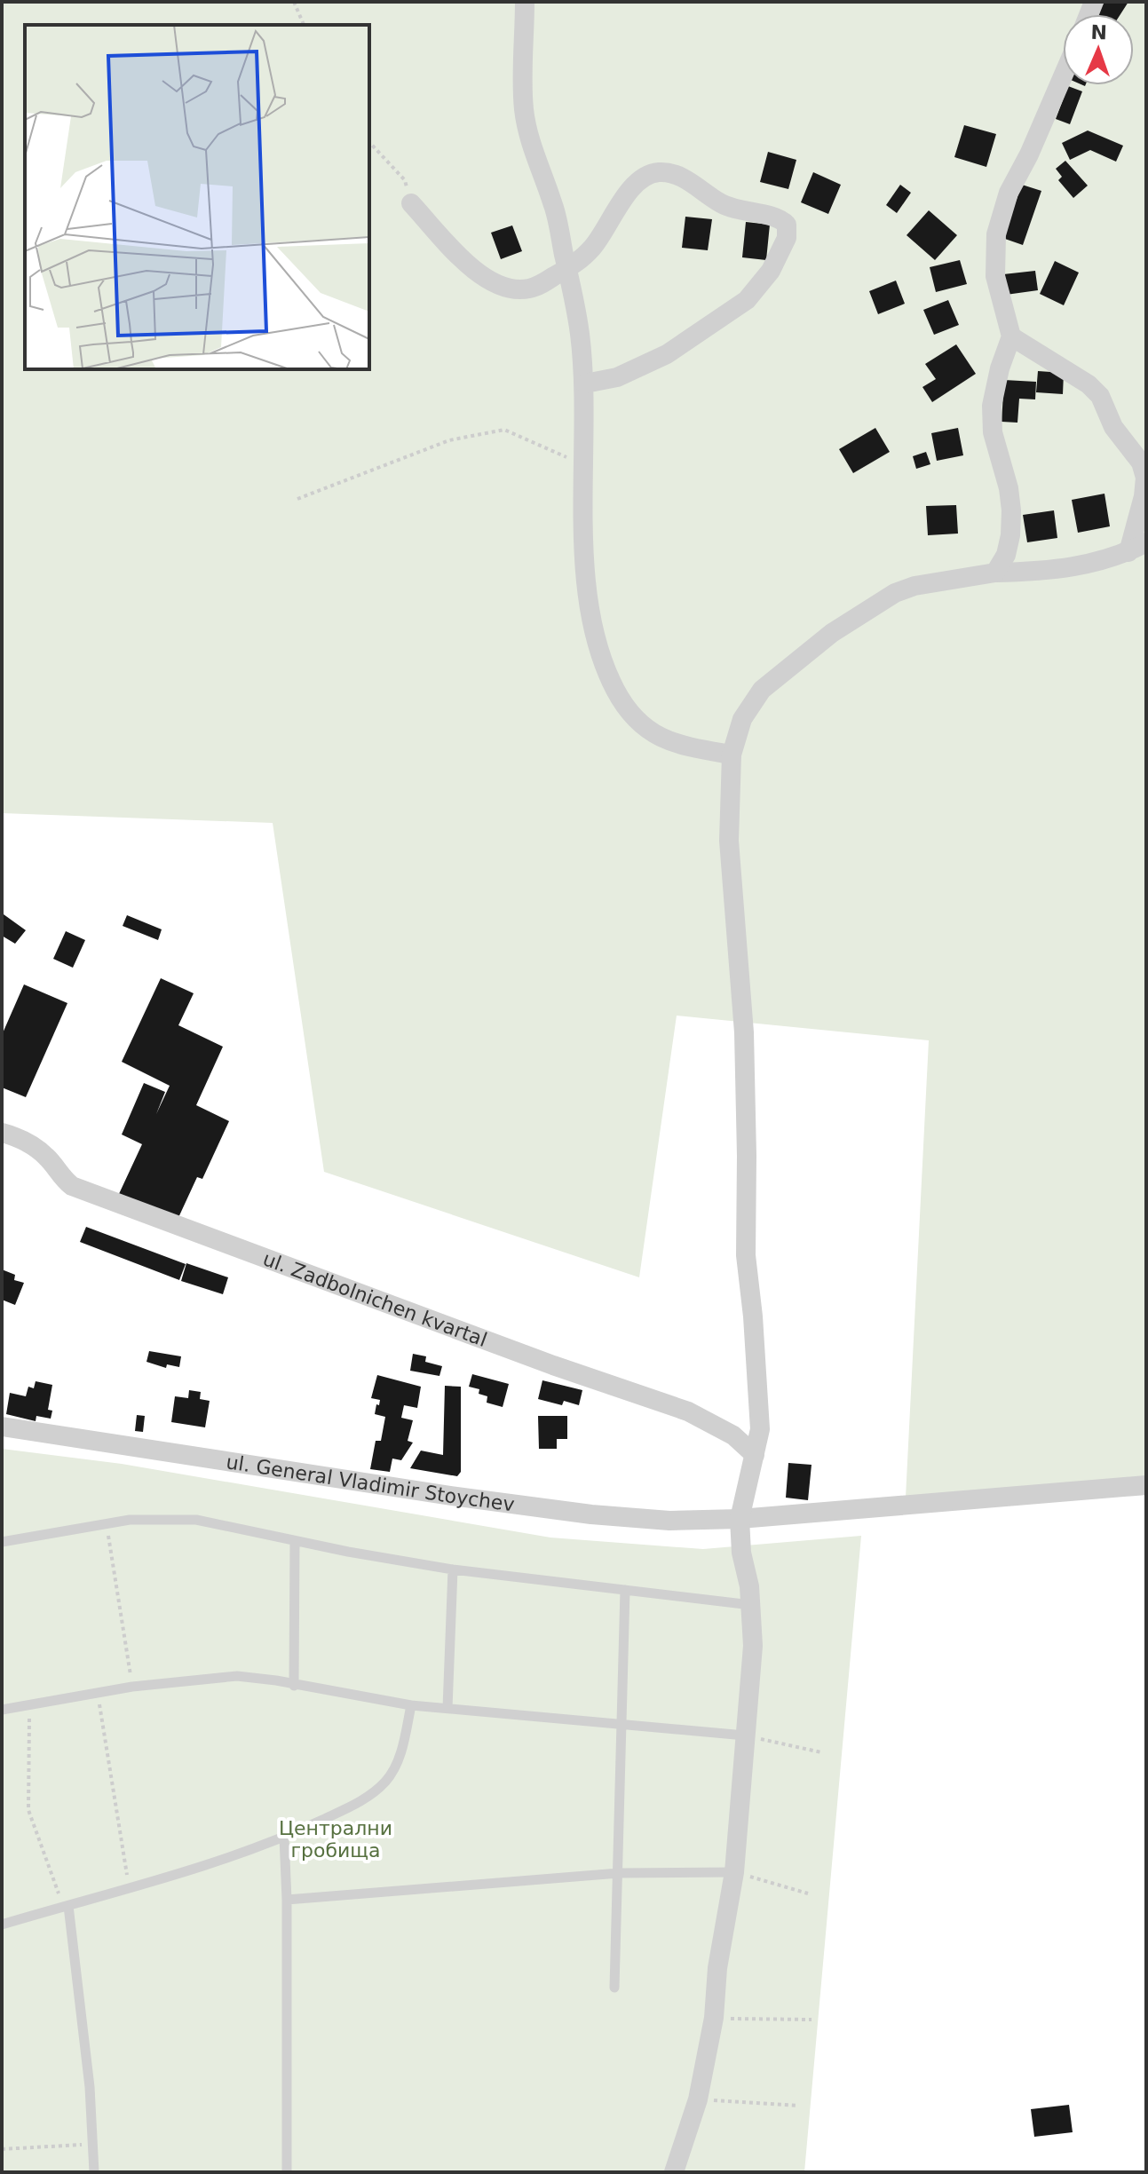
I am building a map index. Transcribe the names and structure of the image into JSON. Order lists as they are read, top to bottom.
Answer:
{
  "streets": {
    "street": ["ul. Zadbolnichen kvartal", "ul. General Vladimir Stoychev"]
  },
  "parks": ["Централни гробища"],
  "north": "top"
}
